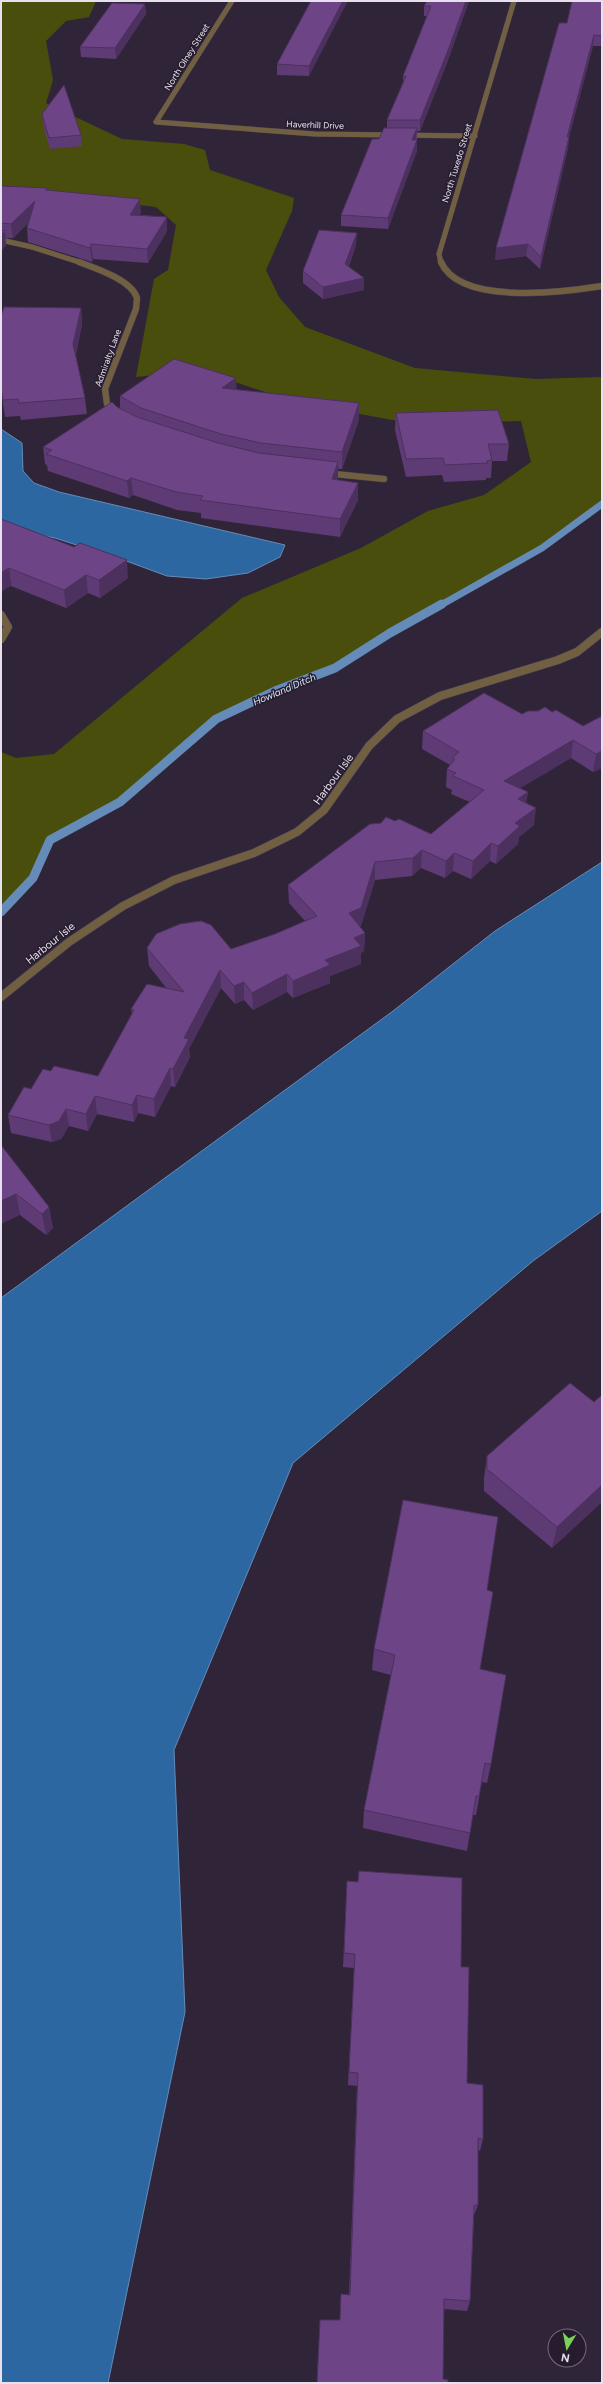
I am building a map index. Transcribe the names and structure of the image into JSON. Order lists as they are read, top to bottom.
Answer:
{
  "streets": {
    "street": [
      "North Olney Street",
      "Haverhill Drive",
      "North Tuxedo Street",
      "Admiralty Lane",
      "Harbour Isle"
    ]
  },
  "crossings": [
    ["North Olney Street", "Haverhill Drive"],
    ["Haverhill Drive", "North Tuxedo Street"]
  ],
  "water": ["Howland Ditch"],
  "north": "bottom"
}
